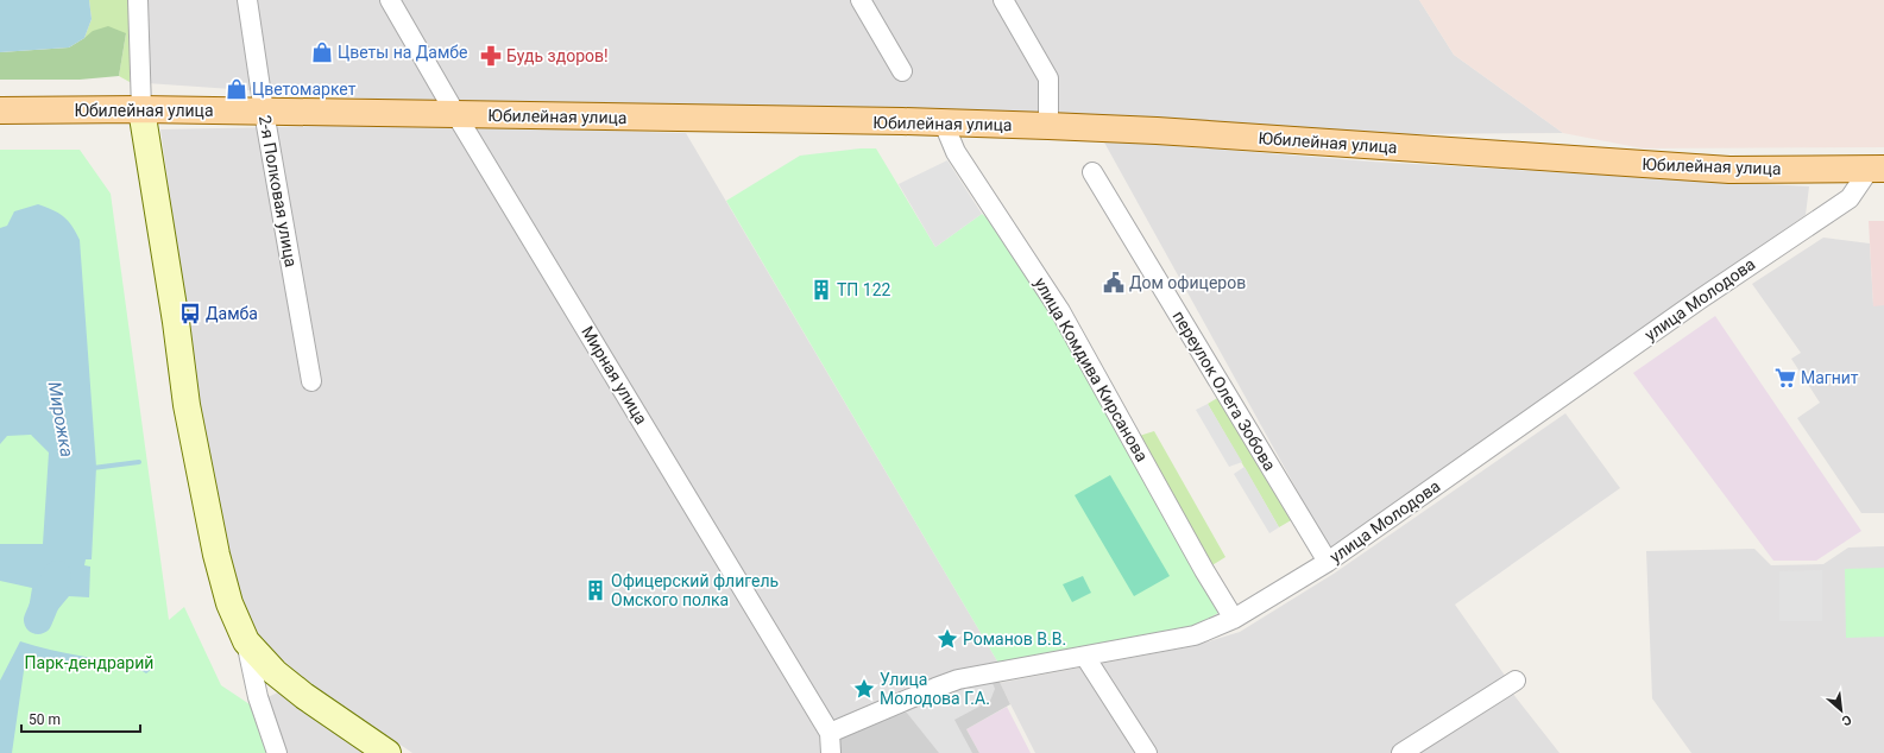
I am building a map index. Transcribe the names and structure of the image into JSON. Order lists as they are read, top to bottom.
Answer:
{
  "streets": {
    "main road": ["Юбилейная улица"],
    "street": [
      "2-я Полковая улица",
      "улица Молодова",
      "улица Комдива Кирсанова",
      "Мирная улица",
      "переулок Олега Зобова"
    ]
  },
  "crossings": [
    ["Юбилейная улица", "2-я Полковая улица"],
    ["Юбилейная улица", "улица Молодова"],
    ["Юбилейная улица", "улица Комдива Кирсанова"],
    ["Юбилейная улица", "Мирная улица"],
    ["улица Молодова", "улица Комдива Кирсанова"],
    ["улица Молодова", "Мирная улица"],
    ["улица Молодова", "переулок Олега Зобова"]
  ],
  "water": ["Мирожка"],
  "parks": ["Парк-дендрарий"],
  "places": {
    "shop": ["Цветы на Дамбе", "Цветомаркет"],
    "pharmacy": ["Будь здоров!"],
    "public building": ["Дом офицеров"],
    "building": ["ТП 122", "Офицерский флигель Омского полка"],
    "bus stop": ["Дамба"],
    "supermarket": ["Магнит"],
    "place": ["Романов В.В.", "Улица Молодова Г.А."]
  },
  "scale_bar": "50 m",
  "north": "bottom right"
}
